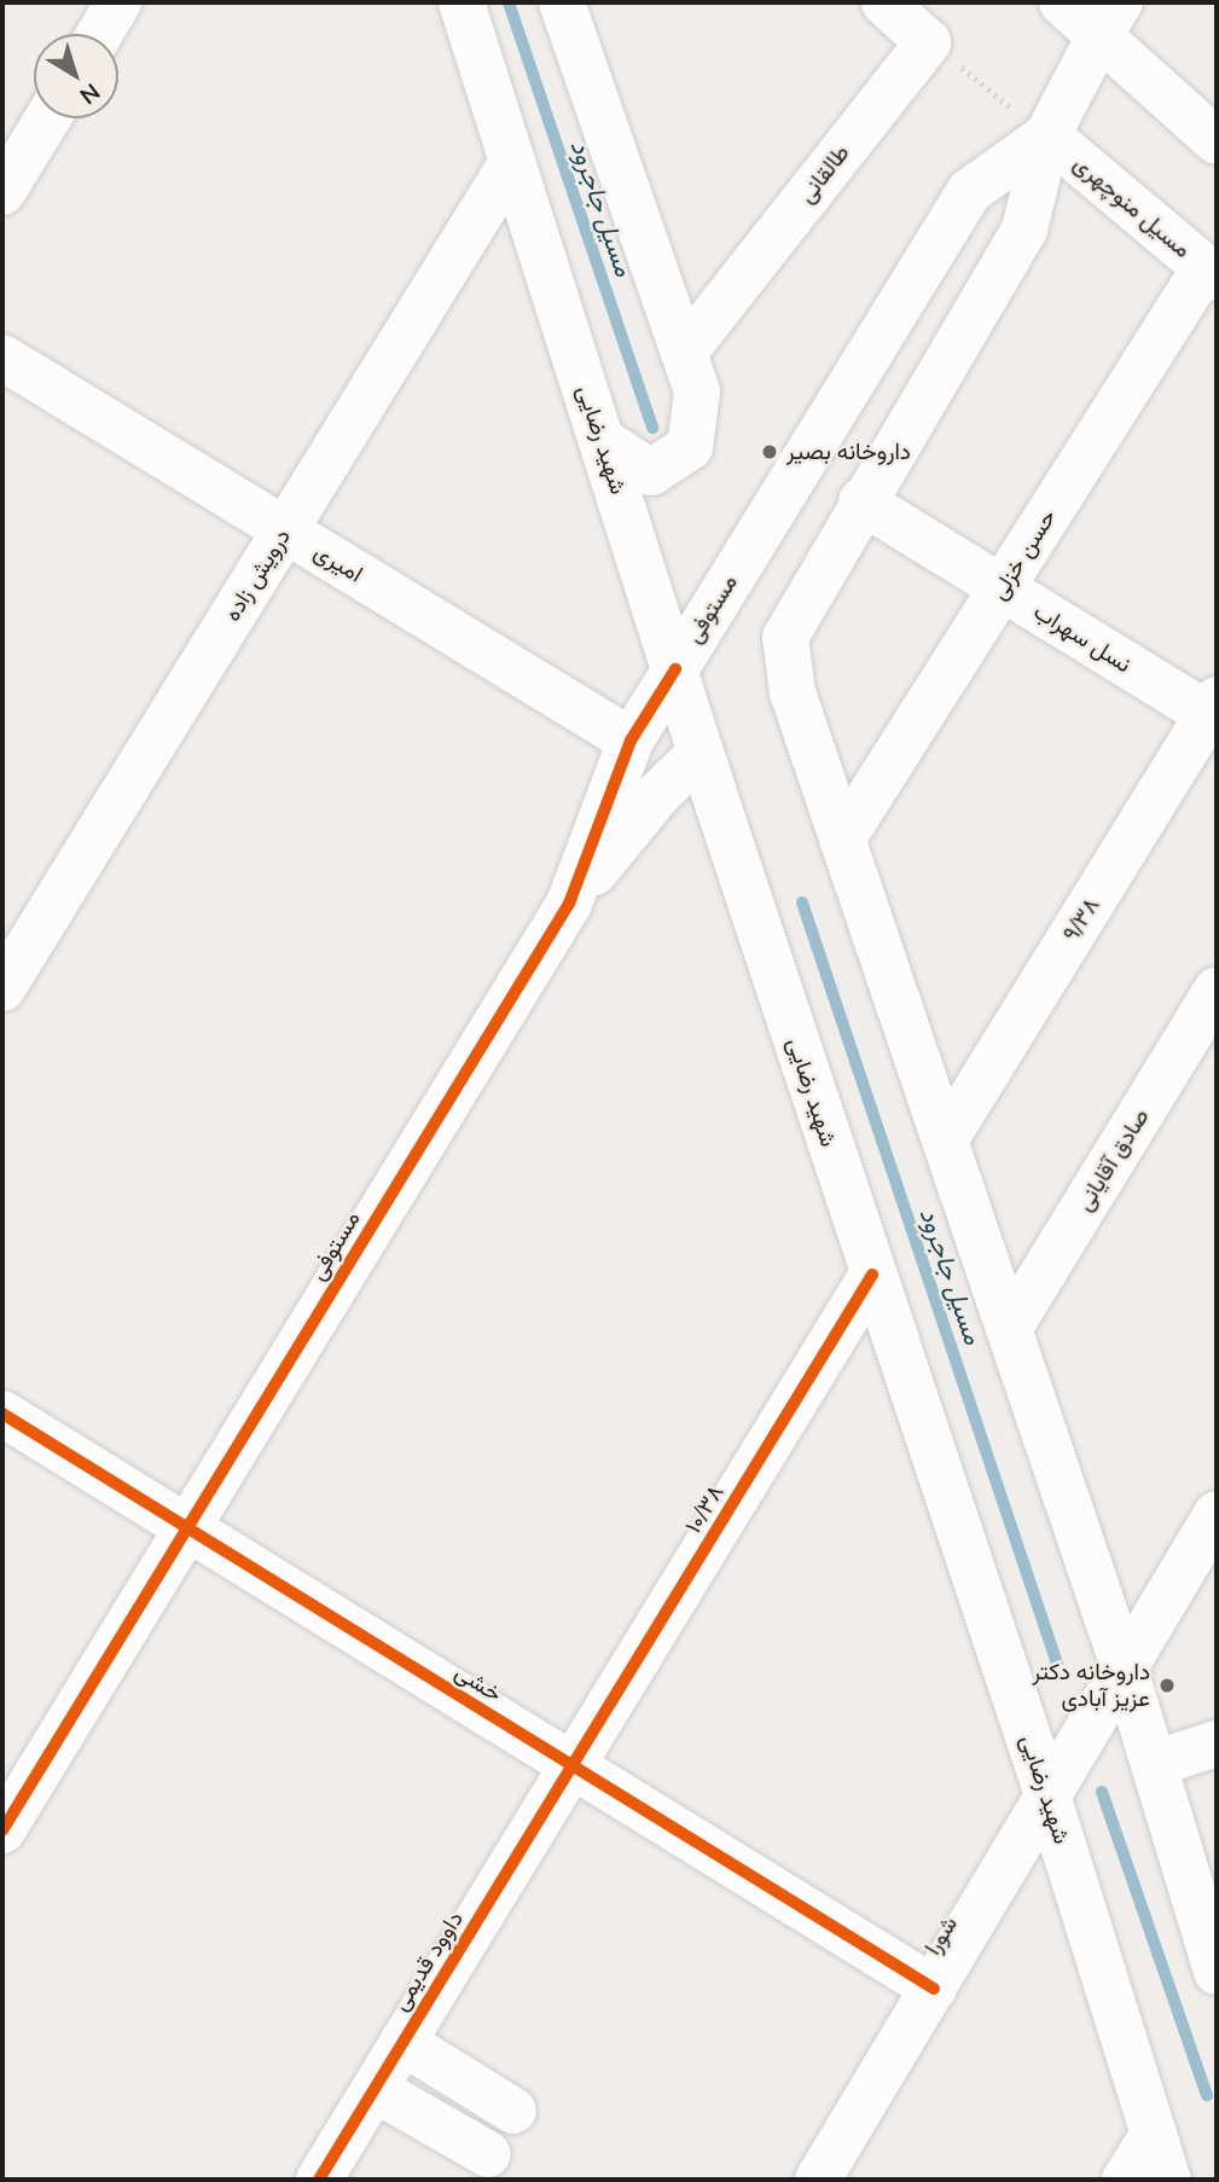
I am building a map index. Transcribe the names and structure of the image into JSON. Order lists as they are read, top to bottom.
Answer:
{
  "streets": {
    "street": [
      "طالقانی",
      "مسیل منوچهری",
      "شهید رضایی",
      "حسن خزلی",
      "امیری",
      "درویش زاده",
      "مستوفی",
      "نسل سهراب",
      "۹/۳۸",
      "صادق آقایانی",
      "۱۰/۳۸",
      "خشی",
      "شورا",
      "داوود قدیمی"
    ]
  },
  "crossings": [
    ["مسیل منوچهری", "حسن خزلی"],
    ["مسیل منوچهری", "مستوفی"],
    ["شهید رضایی", "درویش زاده"],
    ["شهید رضایی", "مستوفی"],
    ["شهید رضایی", "۱۰/۳۸"],
    ["شهید رضایی", "شورا"],
    ["حسن خزلی", "نسل سهراب"],
    ["امیری", "درویش زاده"],
    ["امیری", "مستوفی"],
    ["مستوفی", "خشی"],
    ["نسل سهراب", "۹/۳۸"],
    ["۱۰/۳۸", "خشی"],
    ["۱۰/۳۸", "داوود قدیمی"],
    ["خشی", "شورا"],
    ["خشی", "داوود قدیمی"]
  ],
  "water": ["مسیل جاجرود"],
  "places": ["داروخانه بصیر", "داروخانه دکتر عزیز آبادی"],
  "north": "bottom right"
}
